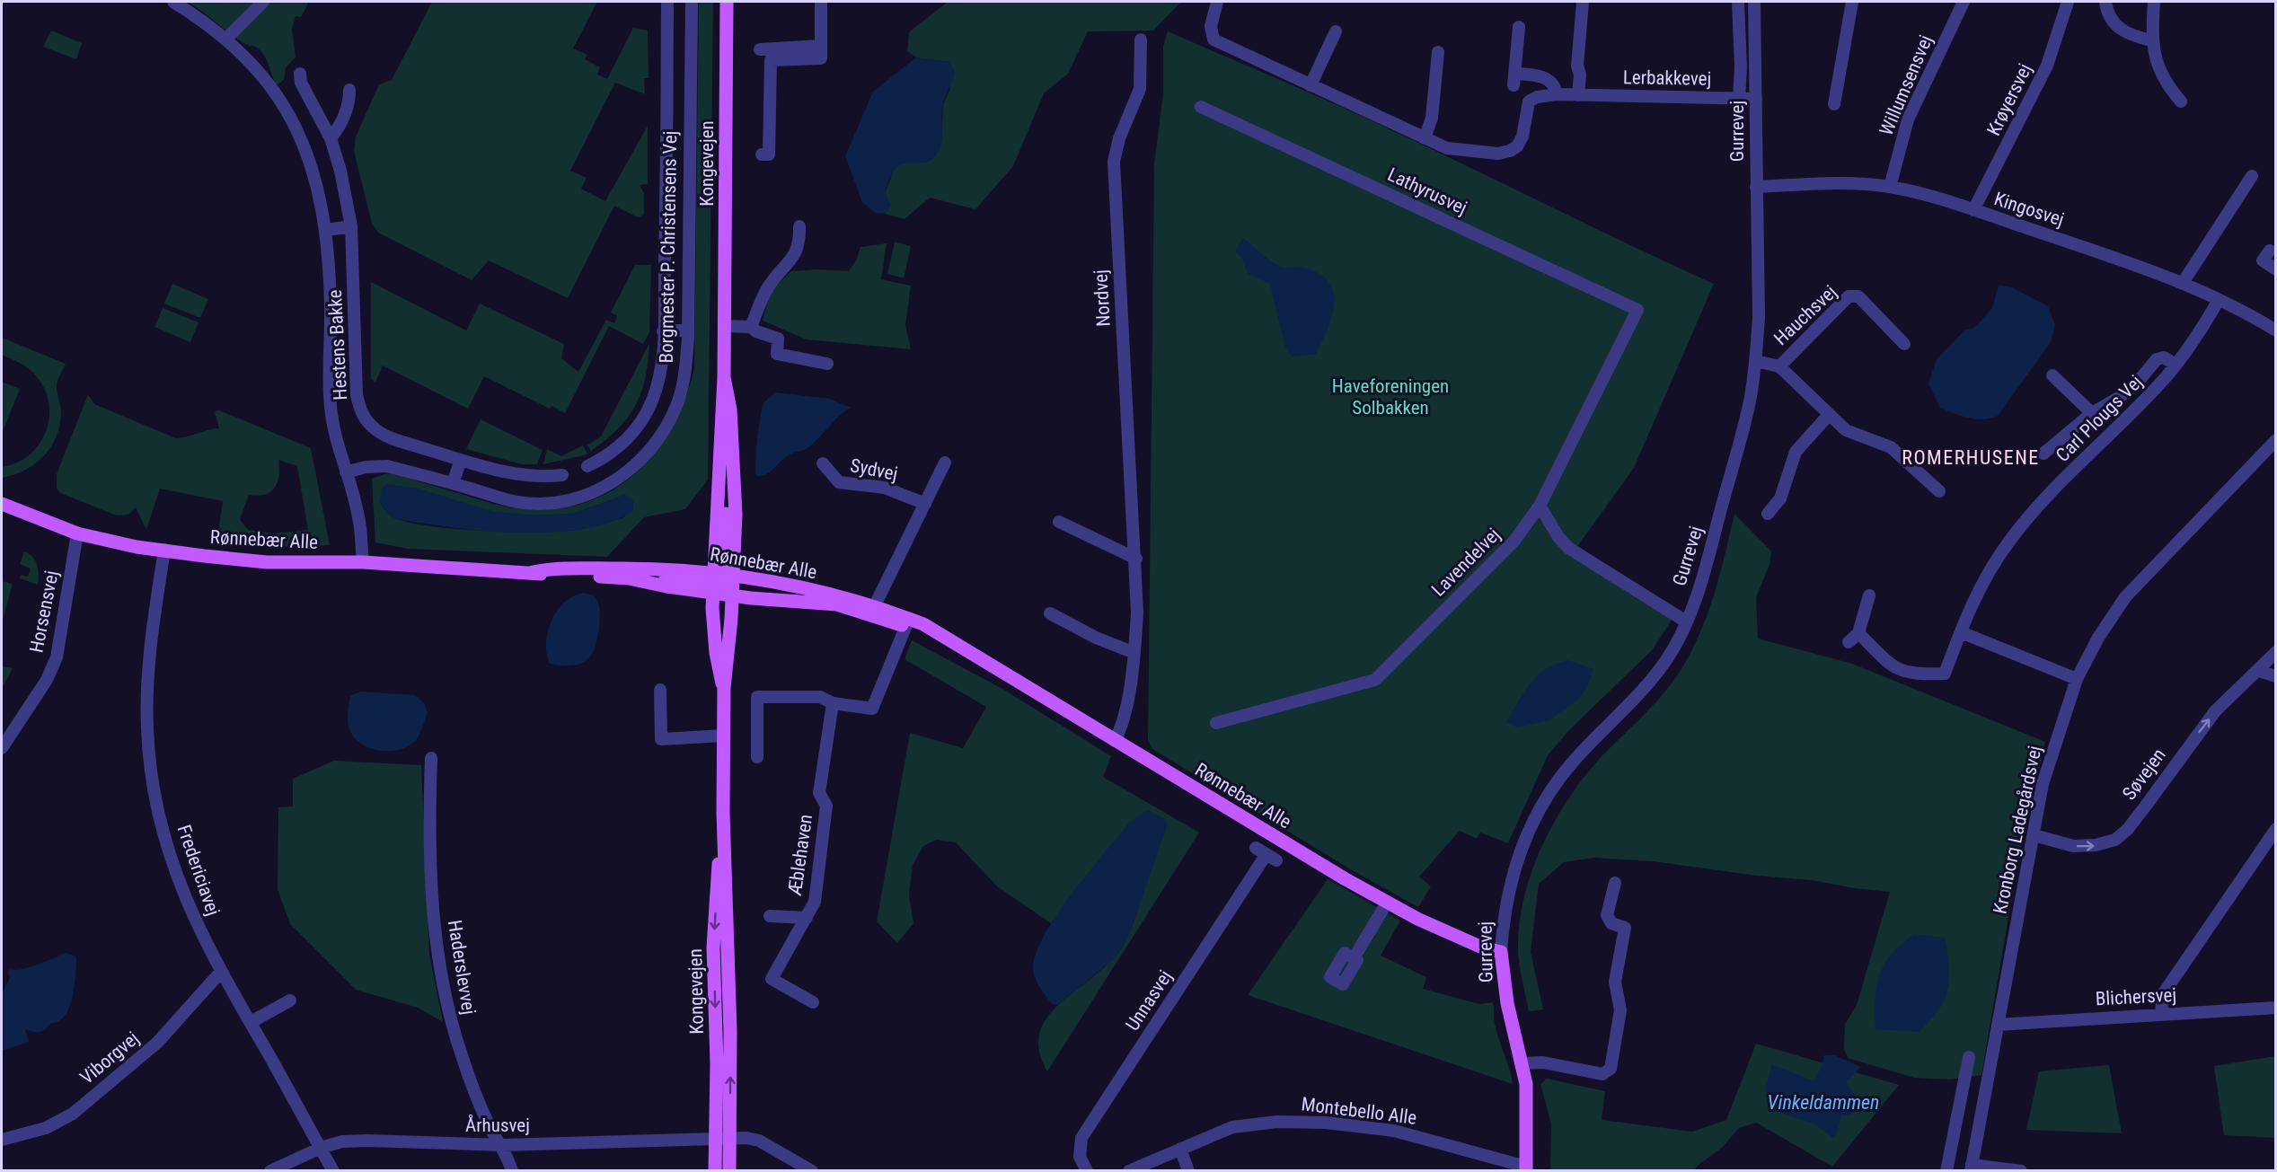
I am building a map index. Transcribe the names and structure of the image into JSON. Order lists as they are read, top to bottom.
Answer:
{
  "streets": {
    "main road": ["Gurrevej", "Kongevejen", "Rønnebær Alle"],
    "street": [
      "Lerbakkevej",
      "Willumsensvej",
      "Krøyersvej",
      "Lathyrusvej",
      "Kingosvej",
      "Borgmester P. Christensens Vej",
      "Nordvej",
      "Hauchsvej",
      "Hestens Bakke",
      "Carl Plougs Vej",
      "Sydvej",
      "Lavendelvej",
      "Horsensvej",
      "Søvejen",
      "Kronborg Ladegårdsvej",
      "Æblehaven",
      "Fredericiavej",
      "Haderslevvej",
      "Blichersvej",
      "Unnasvej",
      "Viborgvej",
      "Montebello Alle",
      "Århusvej"
    ]
  },
  "crossings": [
    ["Lerbakkevej", "Gurrevej"],
    ["Willumsensvej", "Kingosvej"],
    ["Krøyersvej", "Kingosvej"],
    ["Gurrevej", "Kingosvej"],
    ["Gurrevej", "Rønnebær Alle"],
    ["Gurrevej", "Montebello Alle"],
    ["Kongevejen", "Rønnebær Alle"],
    ["Kongevejen", "Århusvej"],
    ["Lathyrusvej", "Lavendelvej"],
    ["Kingosvej", "Carl Plougs Vej"],
    ["Nordvej", "Rønnebær Alle"],
    ["Rønnebær Alle", "Horsensvej"],
    ["Rønnebær Alle", "Fredericiavej"],
    ["Søvejen", "Kronborg Ladegårdsvej"],
    ["Kronborg Ladegårdsvej", "Blichersvej"],
    ["Fredericiavej", "Viborgvej"],
    ["Fredericiavej", "Århusvej"],
    ["Haderslevvej", "Århusvej"]
  ],
  "one_way": ["Søvejen"],
  "districts": ["ROMERHUSENE"],
  "water": ["Vinkeldammen"],
  "parks": ["Haveforeningen Solbakken"]
}
